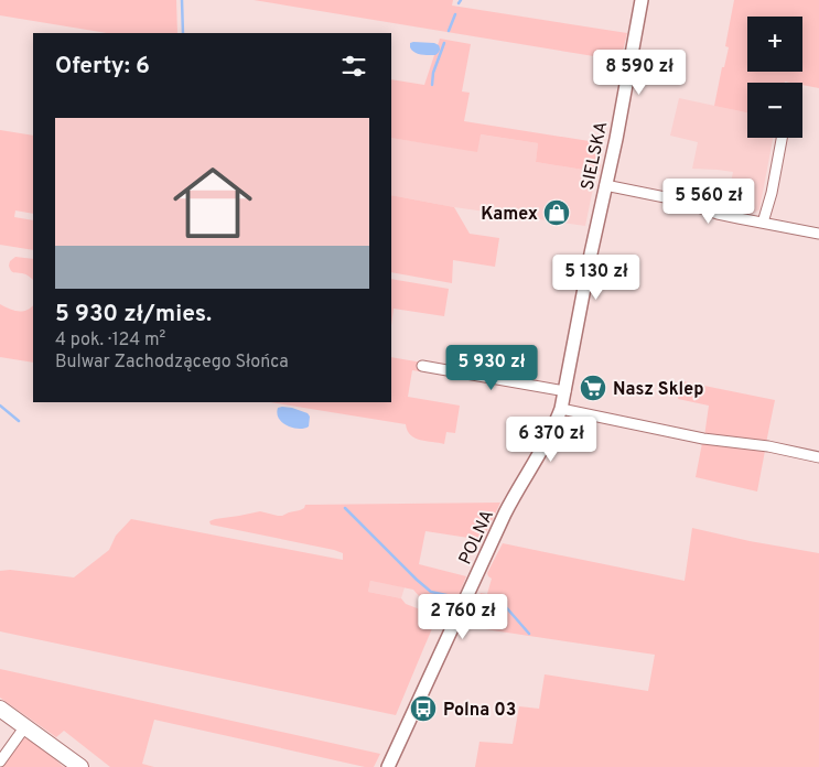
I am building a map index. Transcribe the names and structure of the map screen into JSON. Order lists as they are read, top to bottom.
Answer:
{
  "streets": {
    "street": ["SIELSKA", "POLNA"]
  },
  "crossings": [
    ["SIELSKA", "POLNA"]
  ],
  "places": {
    "shop": ["Kamex"],
    "supermarket": ["Nasz Sklep"],
    "bus stop": ["Polna 03"]
  },
  "page": {
    "map_buttons": ["+", "−"],
    "heading": "Oferty: 6",
    "price": [
      "8 590 zł",
      "5 560 zł",
      "5 130 zł",
      "5 930 zł",
      "6 370 zł",
      "2 760 zł"
    ],
    "list": [
      {
        "name": "5 930 zł/mies.",
        "note": "4 pok. · 124 m² · Bulwar Zachodzącego Słońca"
      }
    ]
  }
}
